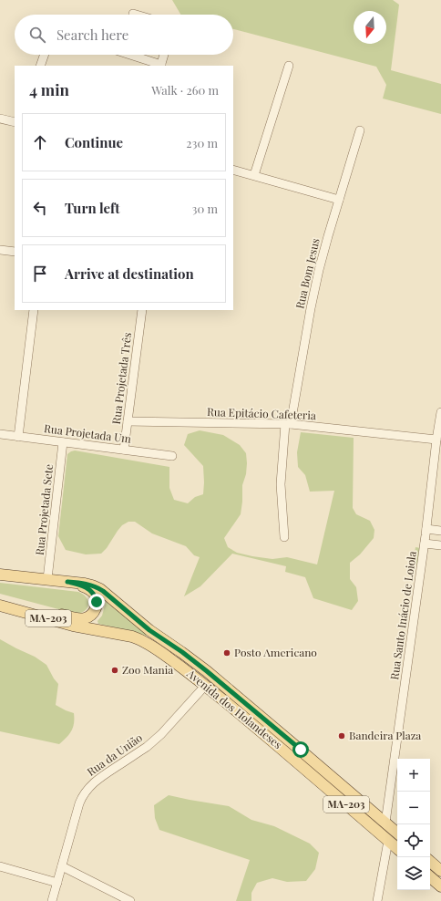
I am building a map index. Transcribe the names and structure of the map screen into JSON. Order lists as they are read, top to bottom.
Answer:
{
  "streets": {
    "main road": ["MA-203", "Avenida dos Holandeses"],
    "street": [
      "Rua Bom Jesus",
      "Rua Projetada Três",
      "Rua Epitácio Cafeteria",
      "Rua Projetada Um",
      "Rua Projetada Sete",
      "Rua Santo Inácio de Loiola",
      "Rua da União"
    ]
  },
  "crossings": [
    ["Rua Bom Jesus", "Rua Epitácio Cafeteria"],
    ["Rua Projetada Três", "Rua Epitácio Cafeteria"],
    ["Rua Projetada Três", "Rua Projetada Um"],
    ["Rua Epitácio Cafeteria", "Rua Santo Inácio de Loiola"],
    ["Rua Projetada Um", "Rua Projetada Sete"],
    ["Rua Projetada Sete", "Avenida dos Holandeses"],
    ["Rua Santo Inácio de Loiola", "Avenida dos Holandeses"],
    ["Avenida dos Holandeses", "Rua da União"]
  ],
  "places": ["Posto Americano", "Zoo Mania", "Bandeira Plaza"],
  "north": "bottom",
  "page": {
    "search": "Search here",
    "heading": ["4 min", "Walk · 260 m"],
    "list": [
      ["Continue", "230 m"],
      ["Turn left", "30 m"],
      "Arrive at destination"
    ],
    "map_buttons": ["+", "−"]
  }
}
